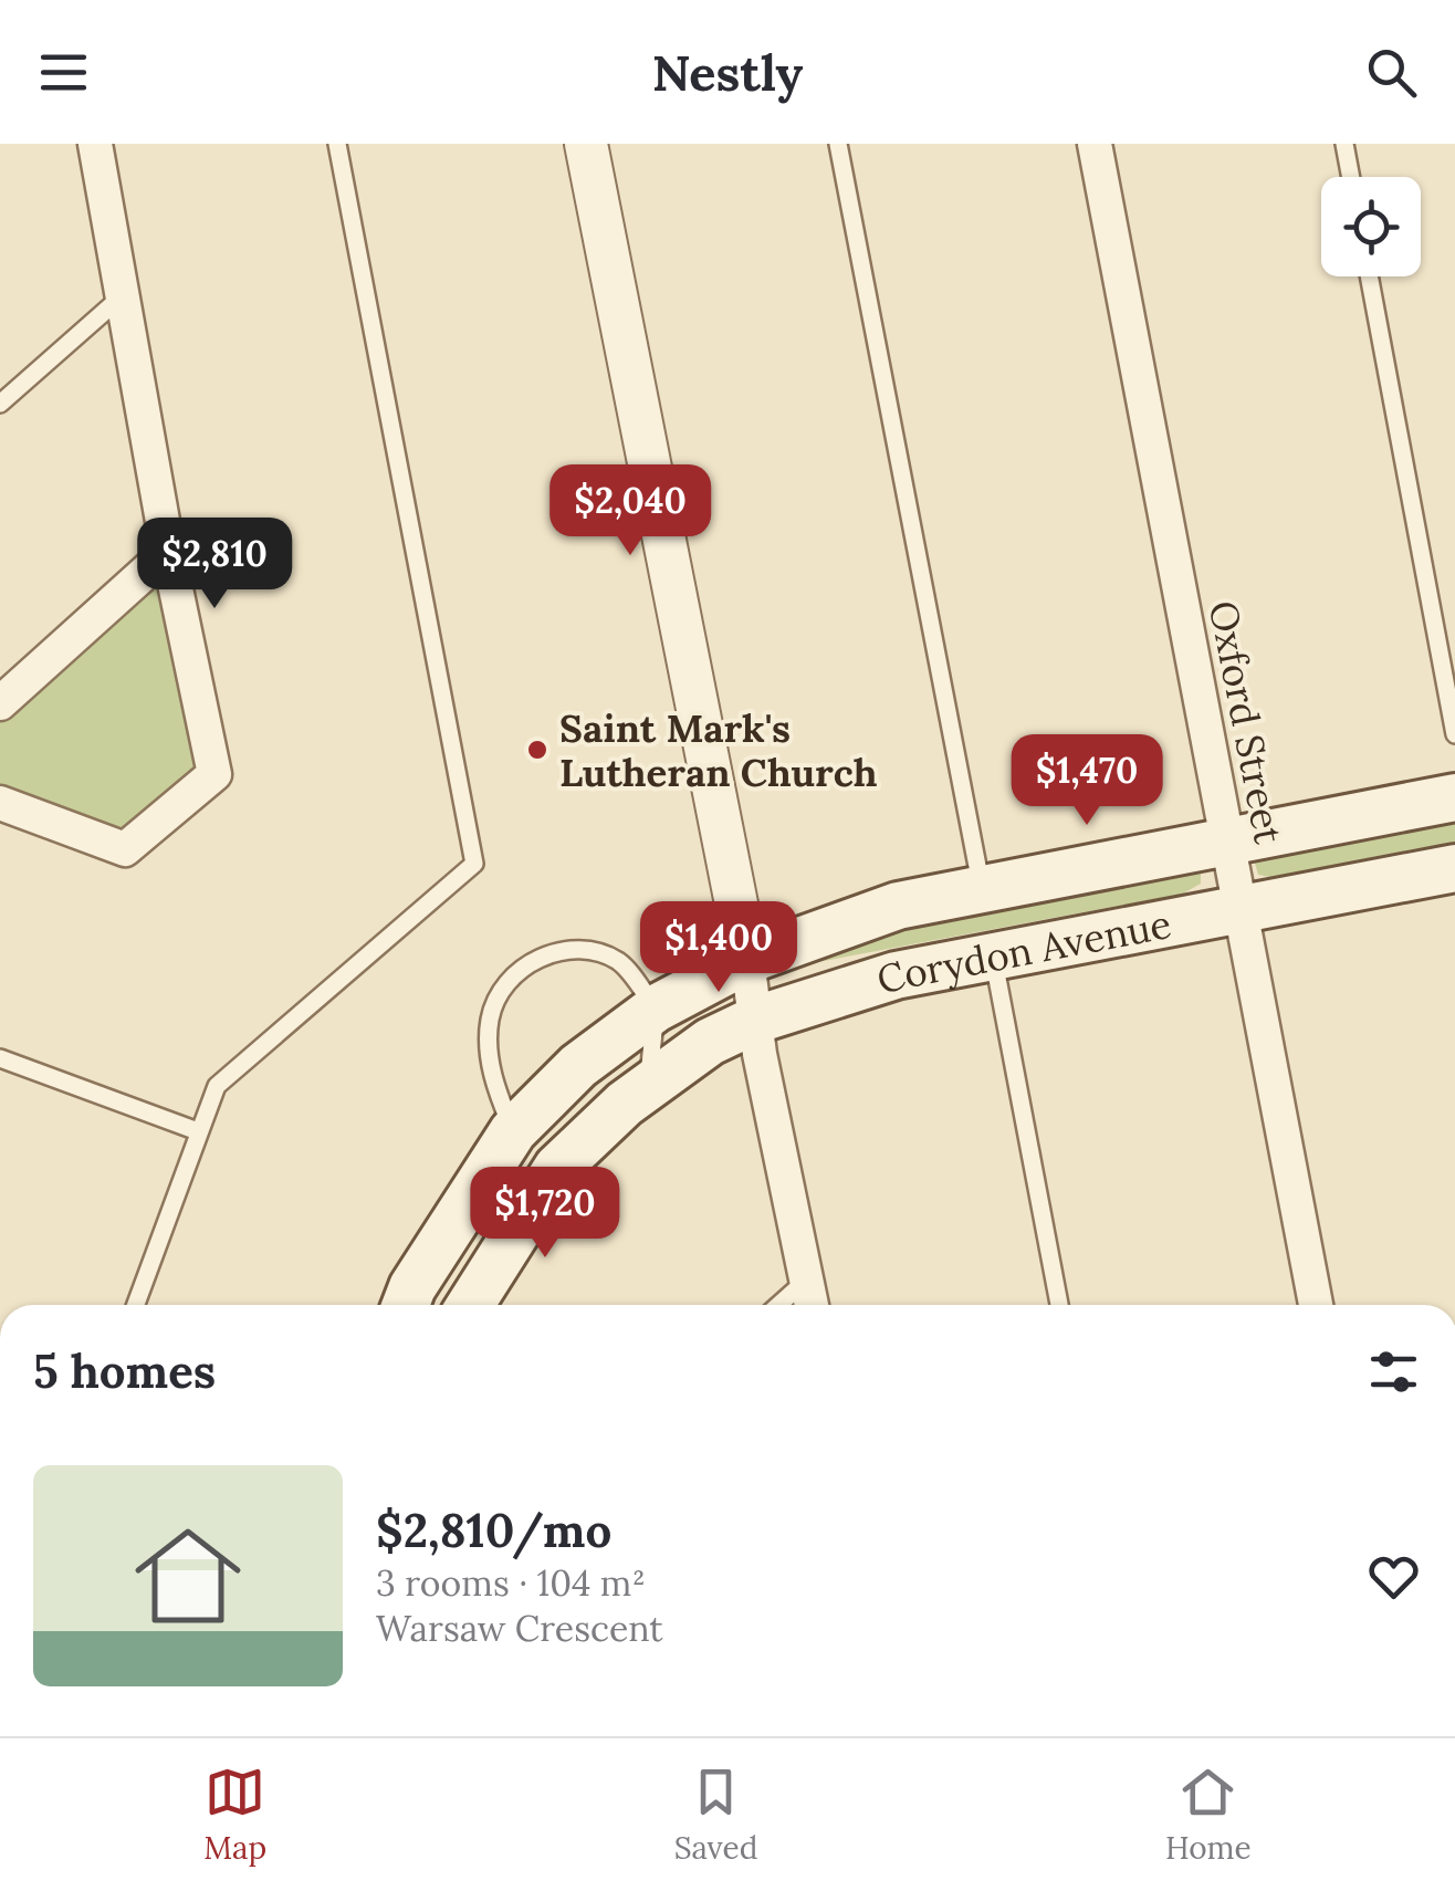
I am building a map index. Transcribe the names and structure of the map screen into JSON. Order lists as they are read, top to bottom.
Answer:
{
  "streets": {
    "main road": ["Corydon Avenue"],
    "street": ["Oxford Street"]
  },
  "crossings": [
    ["Oxford Street", "Corydon Avenue"]
  ],
  "places": ["Saint Mark's Lutheran Church"],
  "page": {
    "header": "Nestly",
    "price": [
      "$2,040",
      "$2,810",
      "$1,470",
      "$1,400",
      "$1,720"
    ],
    "heading": "5 homes",
    "list": [
      {
        "name": "$2,810/mo",
        "note": "3 rooms · 104 m² · Warsaw Crescent"
      }
    ],
    "tabs": ["Map", "Saved", "Home"]
  }
}
